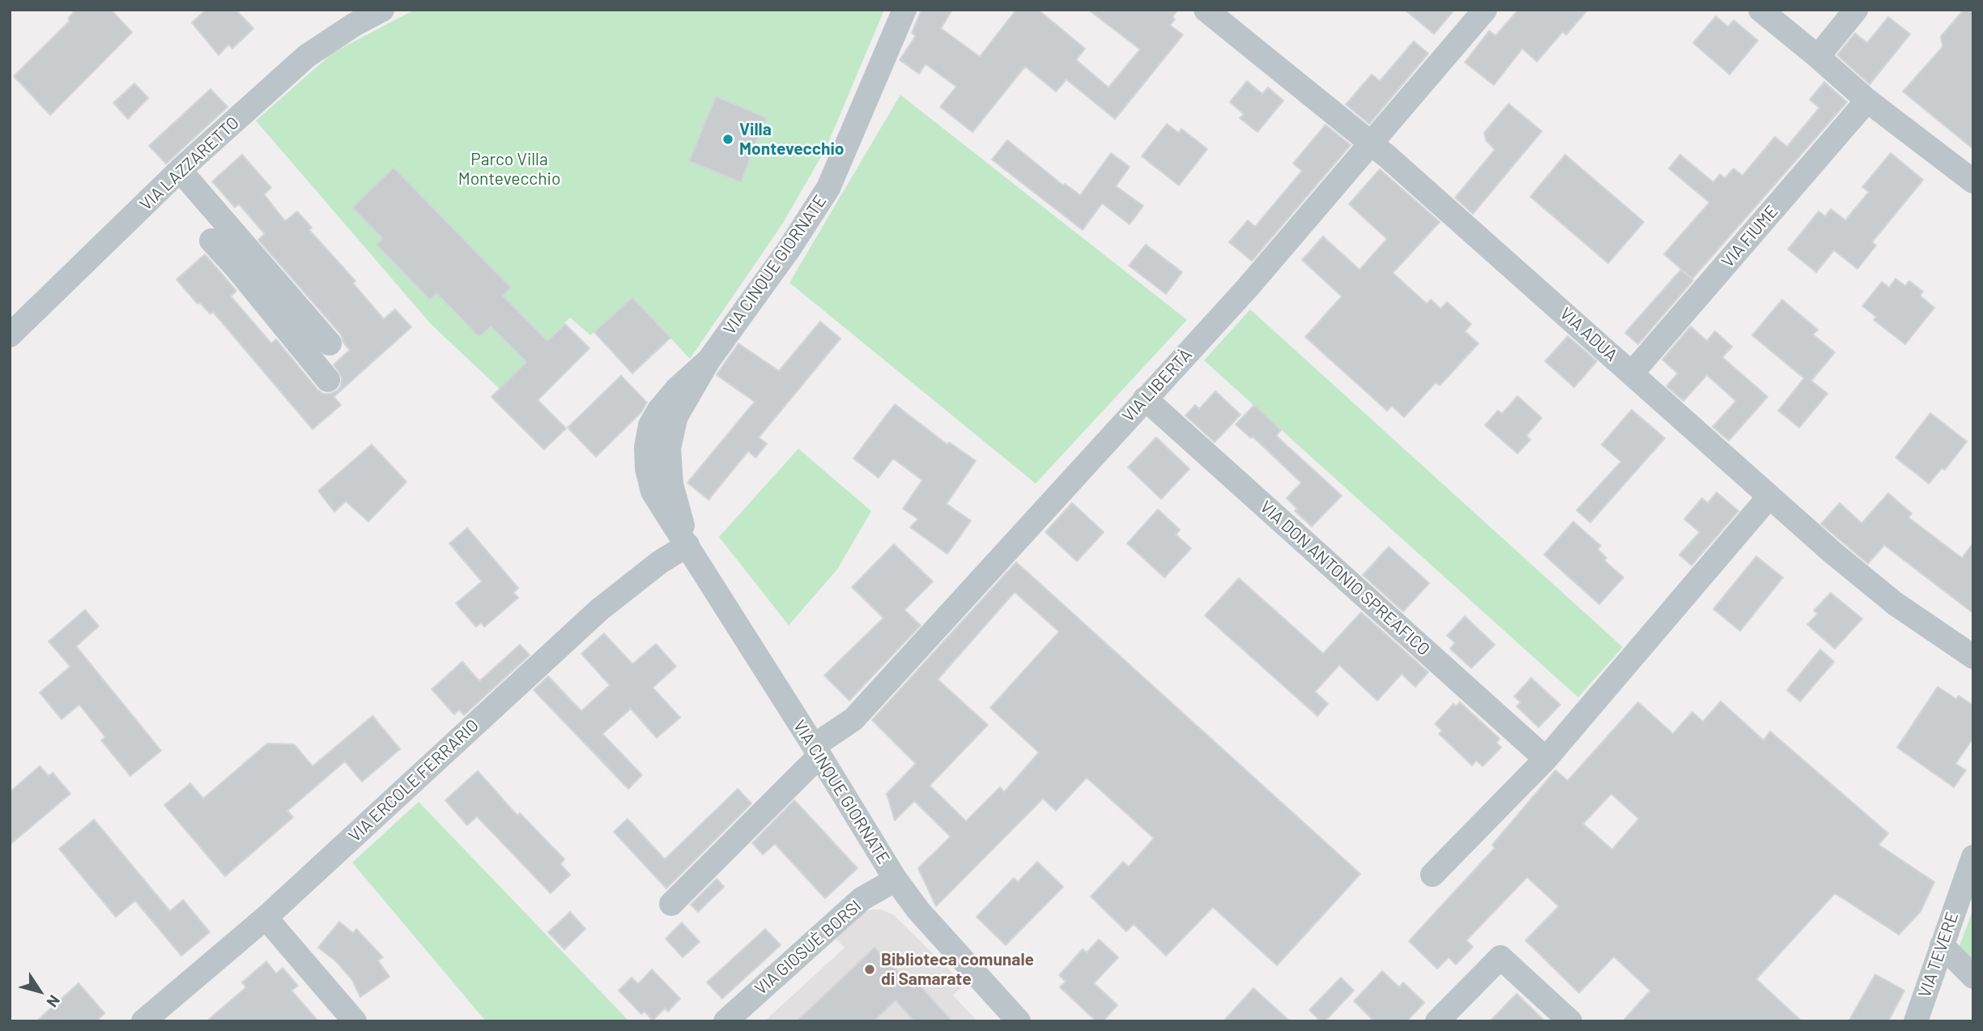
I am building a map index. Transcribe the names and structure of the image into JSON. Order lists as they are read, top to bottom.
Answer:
{
  "streets": {
    "street": [
      "VIA LAZZARETTO",
      "VIA FIUME",
      "VIA CINQUE GIORNATE",
      "VIA ADUA",
      "VIA LIBERTÀ",
      "VIA DON ANTONIO SPREAFICO",
      "VIA ERCOLE FERRARIO",
      "VIA GIOSUÈ BORSI",
      "VIA TEVERE"
    ]
  },
  "crossings": [
    ["VIA FIUME", "VIA ADUA"],
    ["VIA CINQUE GIORNATE", "VIA LIBERTÀ"],
    ["VIA CINQUE GIORNATE", "VIA ERCOLE FERRARIO"],
    ["VIA CINQUE GIORNATE", "VIA GIOSUÈ BORSI"],
    ["VIA ADUA", "VIA LIBERTÀ"],
    ["VIA LIBERTÀ", "VIA DON ANTONIO SPREAFICO"]
  ],
  "parks": ["Parco Villa Montevecchio"],
  "places": ["Villa Montevecchio", "Biblioteca comunale di Samarate"],
  "north": "bottom right"
}
